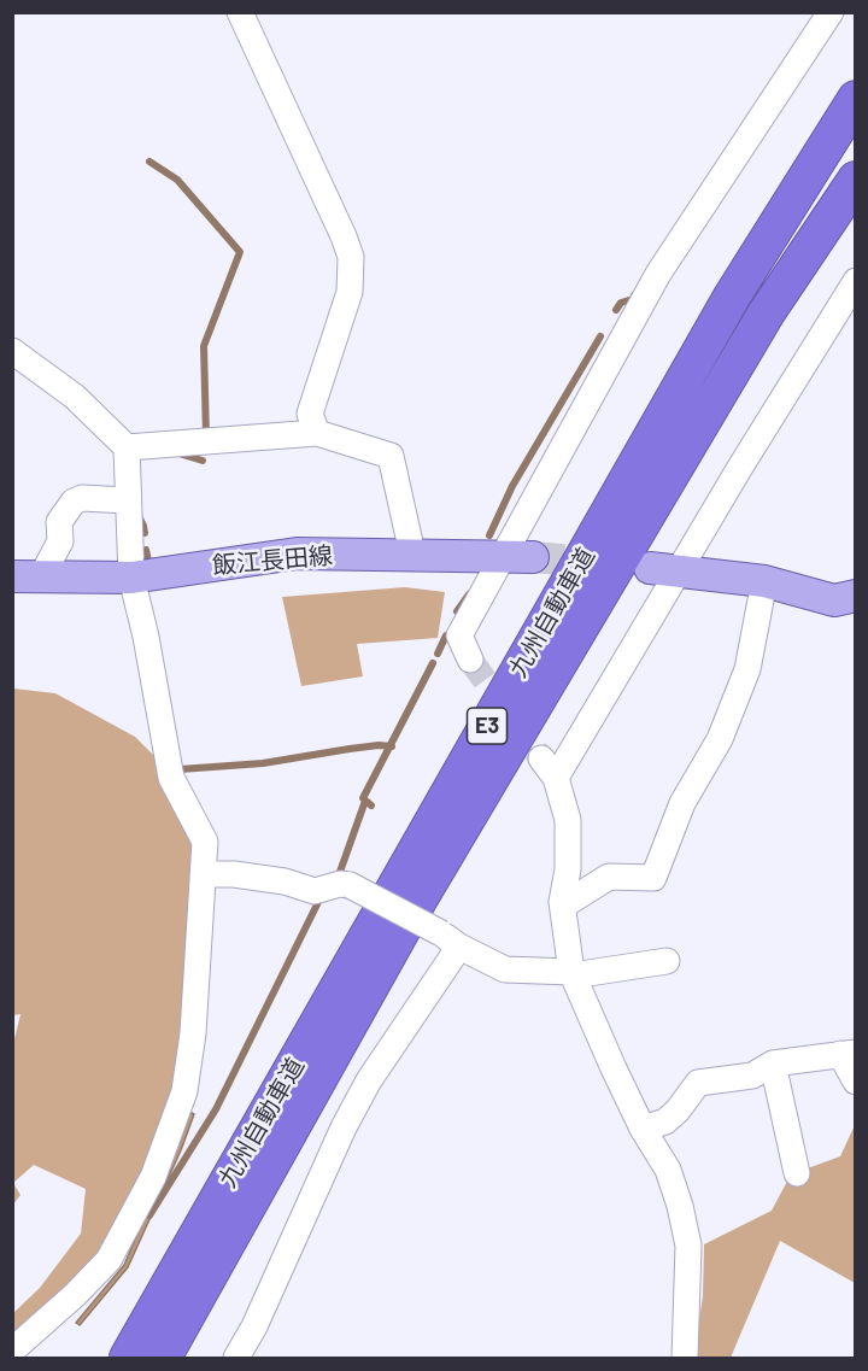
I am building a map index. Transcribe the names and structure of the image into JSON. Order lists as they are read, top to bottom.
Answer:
{
  "streets": {
    "highway": ["九州自動車道", "E3"],
    "main road": ["飯江長田線"]
  }
}
